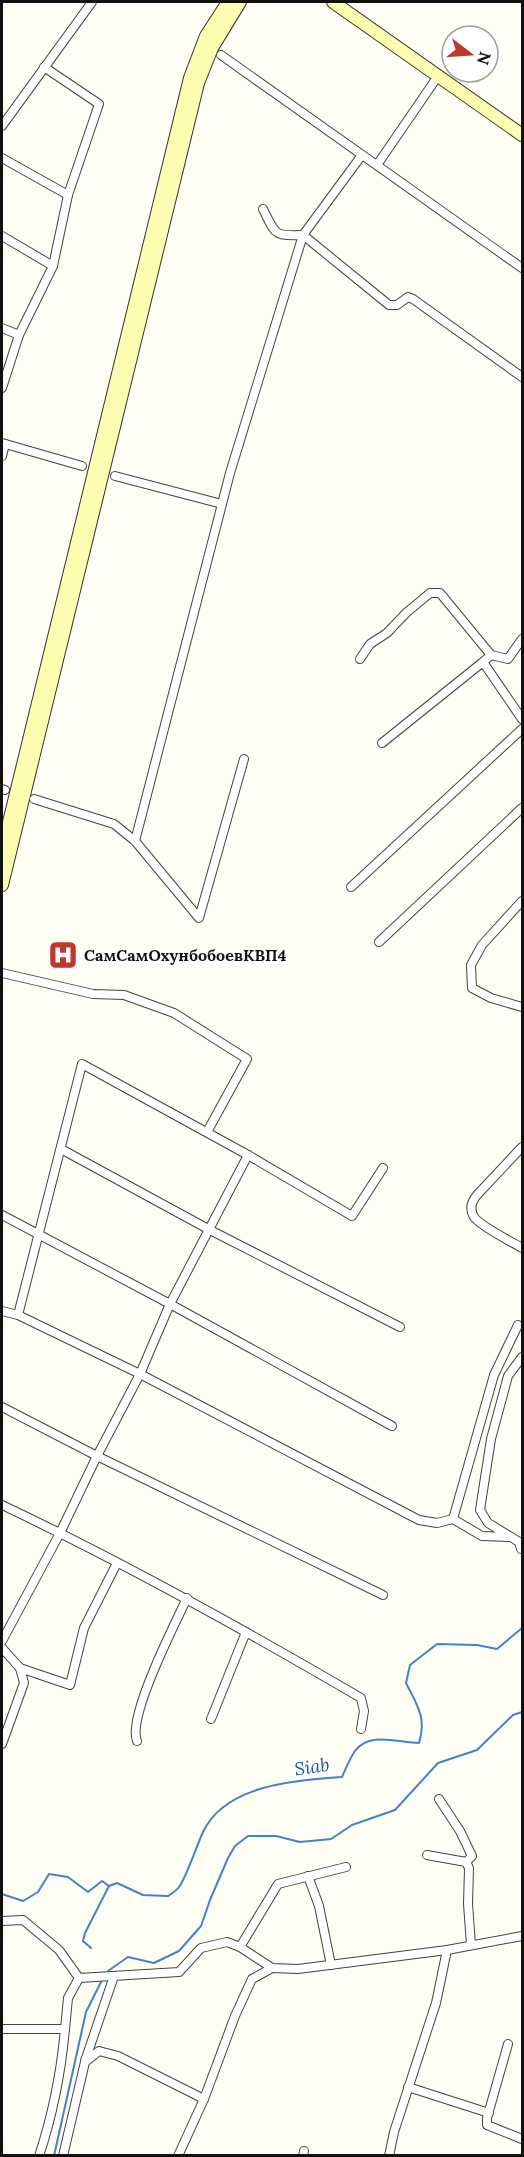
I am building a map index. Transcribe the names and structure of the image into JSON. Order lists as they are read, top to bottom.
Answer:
{
  "water": ["Siab"],
  "places": {
    "hospital": ["СамСамОхунбобоевКВП4"]
  },
  "north": "right"
}
